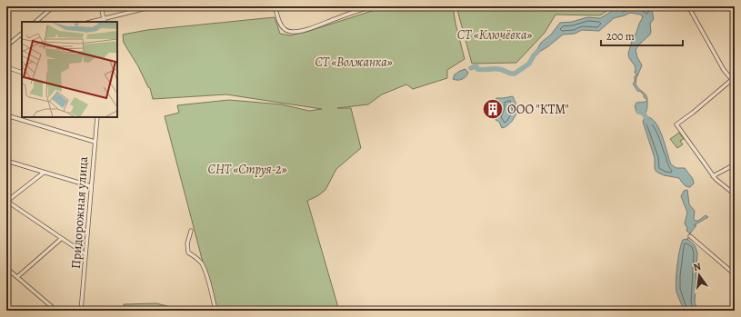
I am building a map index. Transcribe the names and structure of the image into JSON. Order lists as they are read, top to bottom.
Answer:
{
  "streets": {
    "street": ["Придорожная улица"]
  },
  "parks": ["СТ «Ключёвка»", "СТ «Волжанка»", "СНТ «Струя-2»"],
  "places": {
    "building": ["ООО \"КТМ\""]
  },
  "scale_bar": "200 m",
  "north": "top"
}
